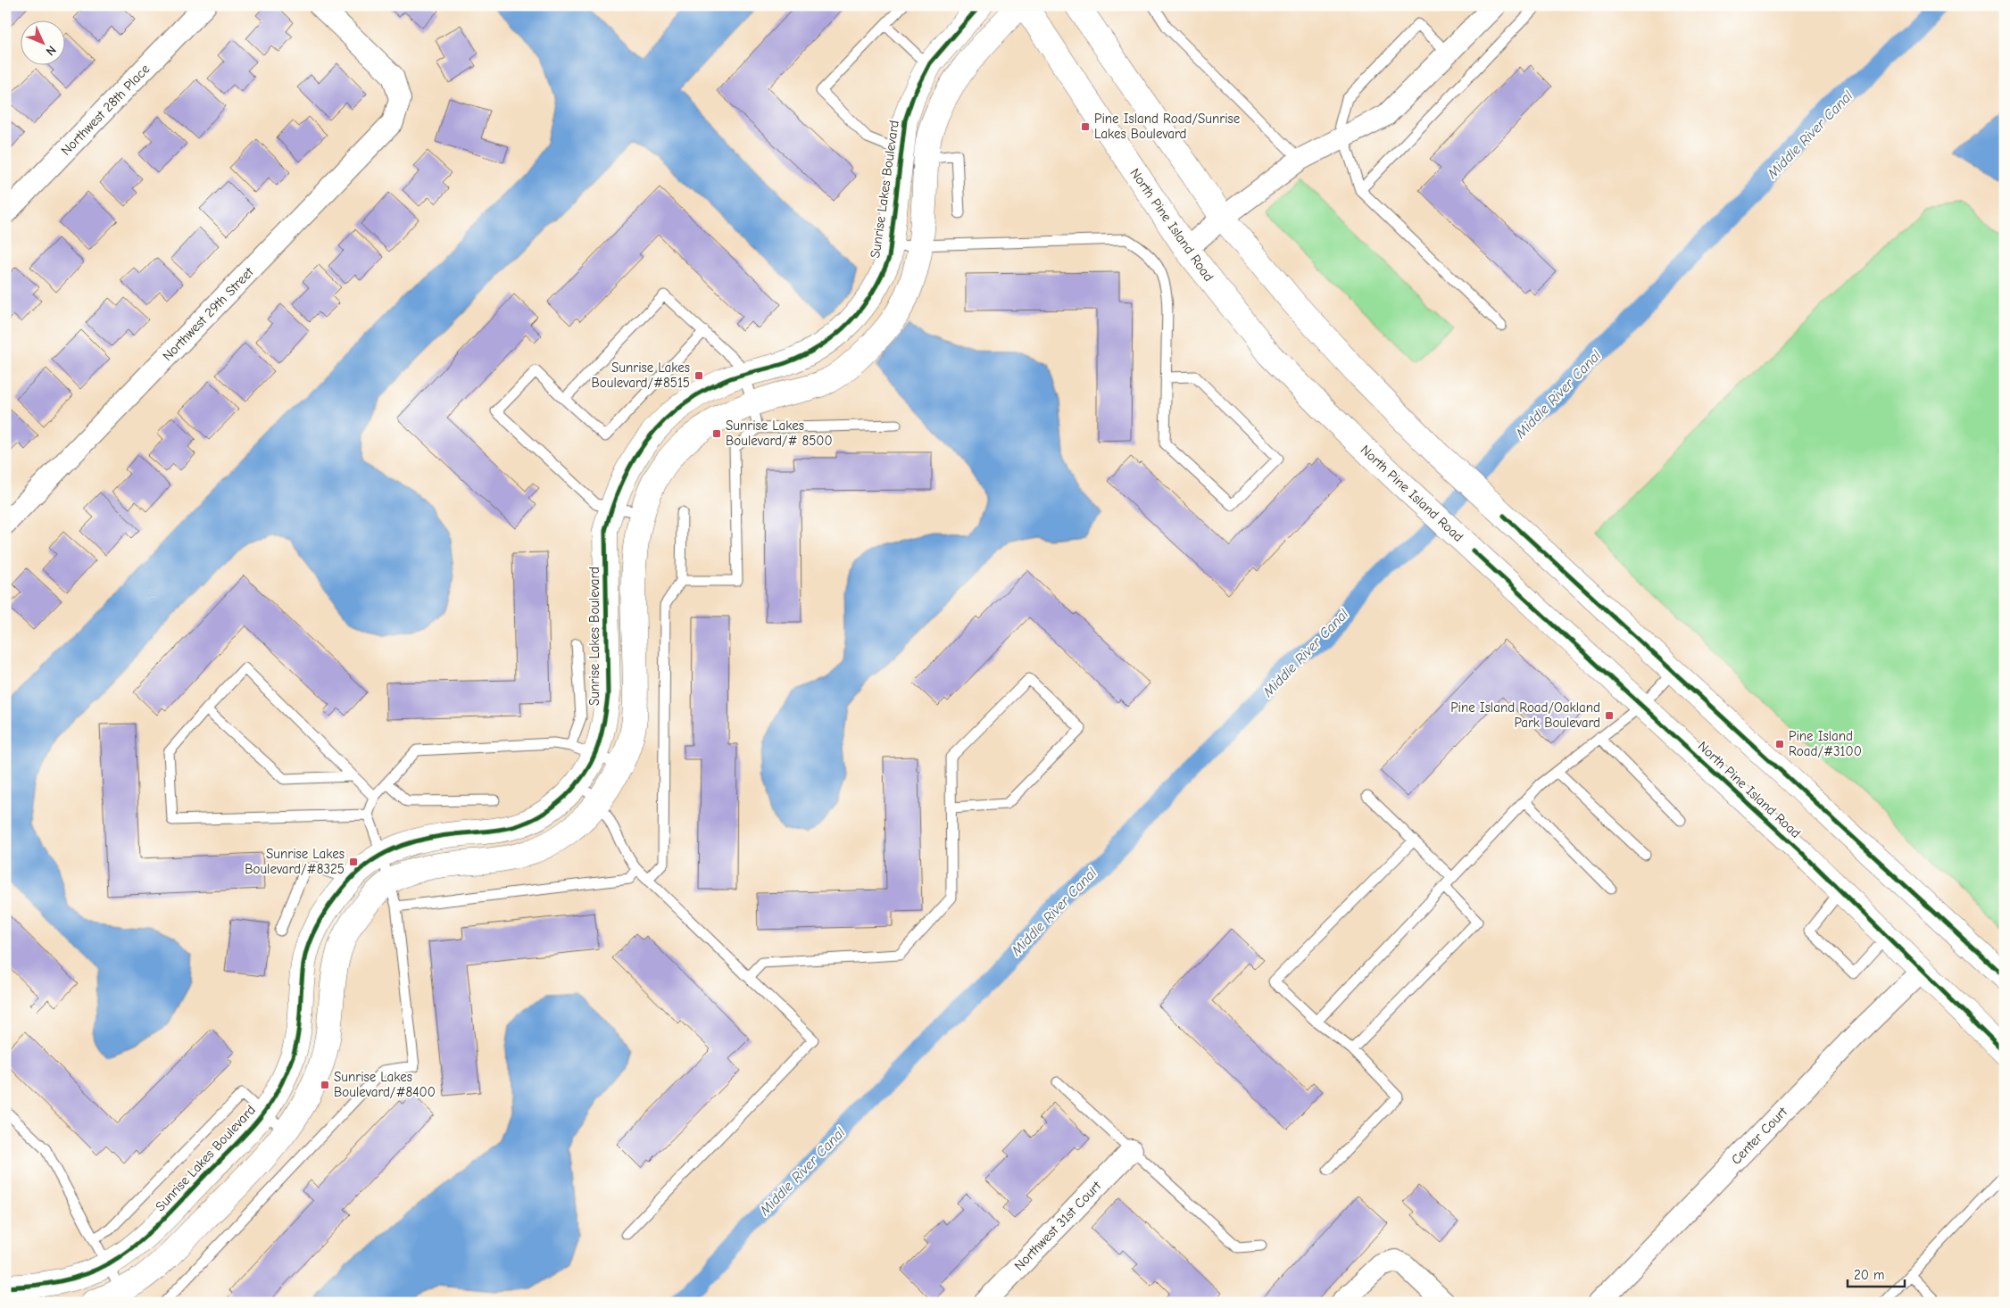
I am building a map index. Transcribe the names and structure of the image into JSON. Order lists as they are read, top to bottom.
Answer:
{
  "streets": {
    "street": [
      "Northwest 28th Place",
      "Sunrise Lakes Boulevard",
      "North Pine Island Road",
      "Northwest 29th Street",
      "Center Court",
      "Northwest 31st Court"
    ]
  },
  "crossings": [
    ["North Pine Island Road", "Center Court"]
  ],
  "water": ["Middle River Canal"],
  "places": {
    "transit": [
      "Pine Island Road/Sunrise Lakes Boulevard",
      "Sunrise Lakes Boulevard/#8515",
      "Sunrise Lakes Boulevard/# 8500",
      "Pine Island Road/Oakland Park Boulevard",
      "Pine Island Road/#3100",
      "Sunrise Lakes Boulevard/#8325",
      "Sunrise Lakes Boulevard/#8400"
    ]
  },
  "scale_bar": "20 m",
  "north": "bottom right"
}
